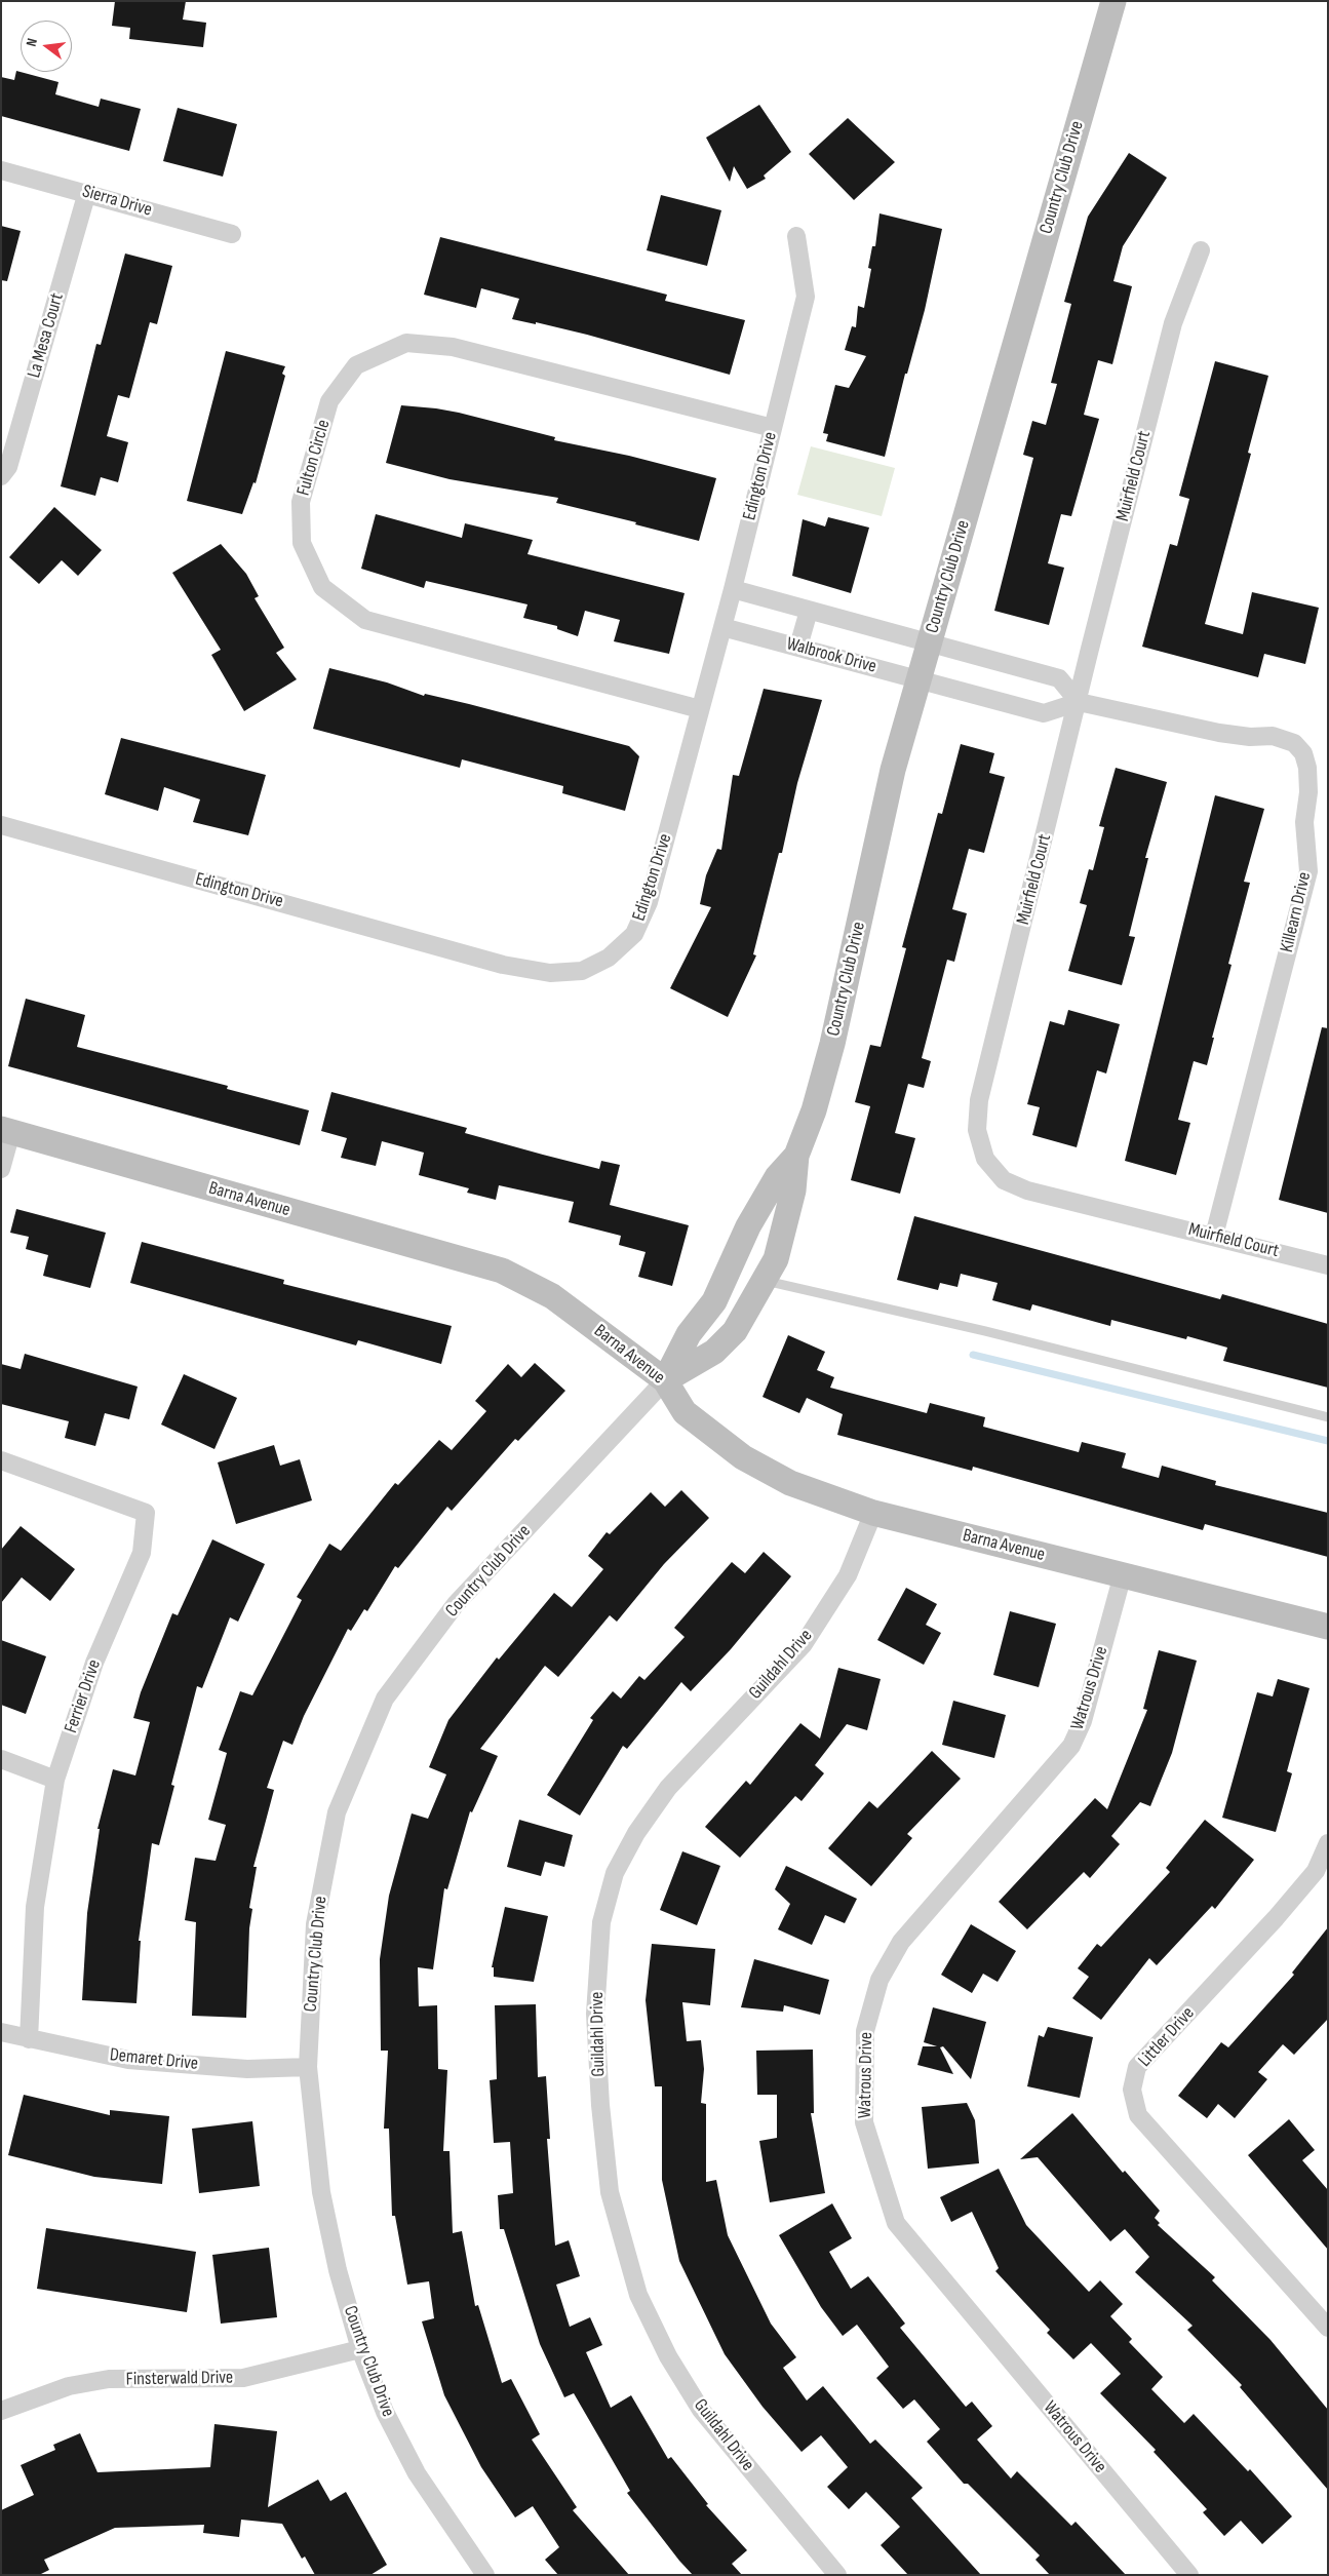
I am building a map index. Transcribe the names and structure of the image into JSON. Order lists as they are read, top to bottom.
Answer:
{
  "streets": {
    "street": [
      "Country Club Drive",
      "Sierra Drive",
      "La Mesa Court",
      "Fulton Circle",
      "Edington Drive",
      "Muirfield Court",
      "Walbrook Drive",
      "Killearn Drive",
      "Barna Avenue",
      "Guildahl Drive",
      "Watrous Drive",
      "Ferrier Drive",
      "Littler Drive",
      "Demaret Drive",
      "Finsterwald Drive"
    ]
  },
  "crossings": [
    ["Country Club Drive", "Walbrook Drive"],
    ["Country Club Drive", "Barna Avenue"],
    ["Country Club Drive", "Demaret Drive"],
    ["Country Club Drive", "Finsterwald Drive"],
    ["Sierra Drive", "La Mesa Court"],
    ["Fulton Circle", "Edington Drive"],
    ["Edington Drive", "Walbrook Drive"],
    ["Muirfield Court", "Killearn Drive"],
    ["Barna Avenue", "Guildahl Drive"],
    ["Barna Avenue", "Watrous Drive"],
    ["Ferrier Drive", "Demaret Drive"]
  ],
  "north": "left"
}
